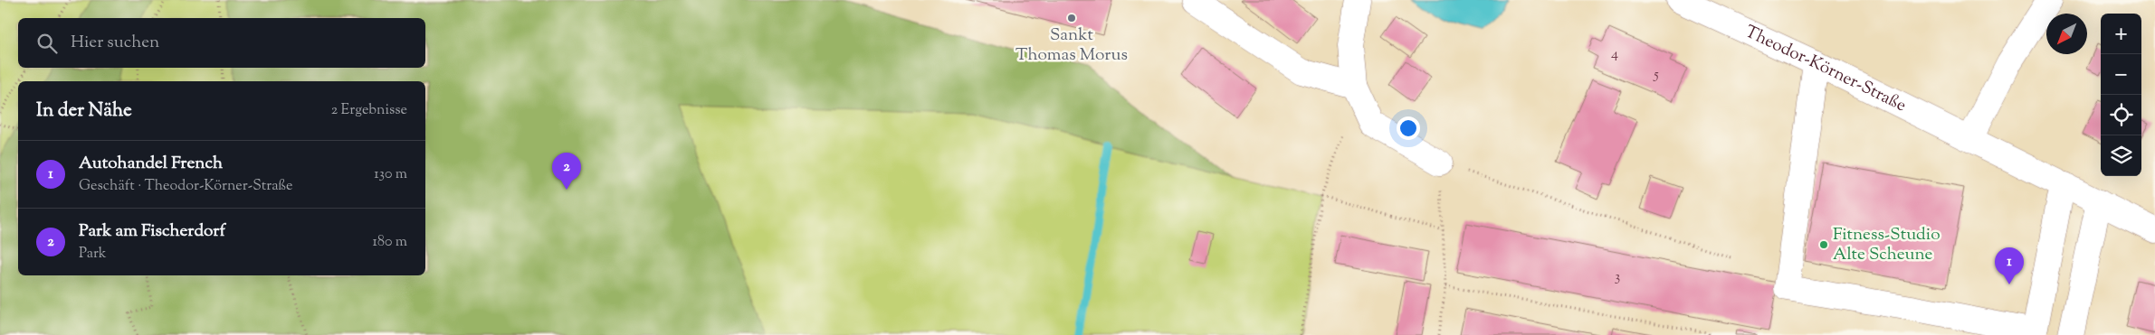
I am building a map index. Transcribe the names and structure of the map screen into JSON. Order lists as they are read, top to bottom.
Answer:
{
  "streets": {
    "street": ["Theodor-Körner-Straße"]
  },
  "places": ["Sankt Thomas Morus", "Fitness-Studio Alte Scheune"],
  "house_numbers": ["4", "5", "3"],
  "north": "bottom left",
  "page": {
    "map_buttons": ["+", "−"],
    "search": "Hier suchen",
    "heading": ["In der Nähe", "2 Ergebnisse"],
    "list": [
      {
        "mark": "1",
        "name": "Autohandel French",
        "note": "Geschäft · Theodor-Körner-Straße",
        "value": "130 m"
      },
      {
        "mark": "2",
        "name": "Park am Fischerdorf",
        "note": "Park",
        "value": "180 m"
      }
    ],
    "pins": ["2", "1"]
  }
}
